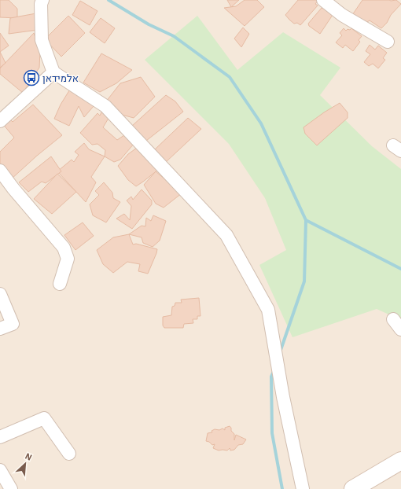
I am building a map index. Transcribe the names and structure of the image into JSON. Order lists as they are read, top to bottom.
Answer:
{
  "places": {
    "bus stop": ["אלמידאן"]
  },
  "north": "top right"
}
